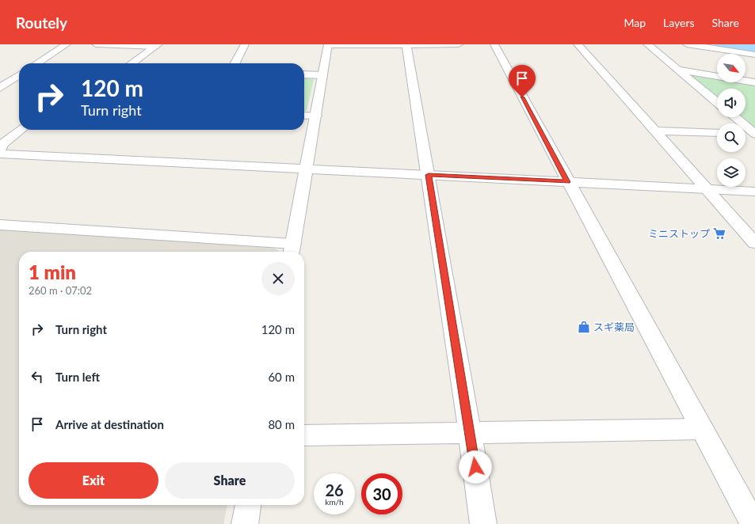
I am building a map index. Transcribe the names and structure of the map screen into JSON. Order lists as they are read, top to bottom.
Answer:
{
  "places": {
    "supermarket": ["ミニストップ"],
    "shop": ["スギ薬局"]
  },
  "north": "bottom right",
  "page": {
    "header": "Routely",
    "nav": ["Map", "Layers", "Share"],
    "turn": ["120 m", "Turn right"],
    "heading": ["1 min", "260 m · 07:02"],
    "list": [
      {
        "name": "Turn right",
        "value": "120 m"
      },
      {
        "name": "Turn left",
        "value": "60 m"
      },
      {
        "name": "Arrive at destination",
        "value": "80 m"
      }
    ],
    "buttons": ["Exit", "Share"],
    "speed": "26 km/h",
    "limit": "30"
  }
}
